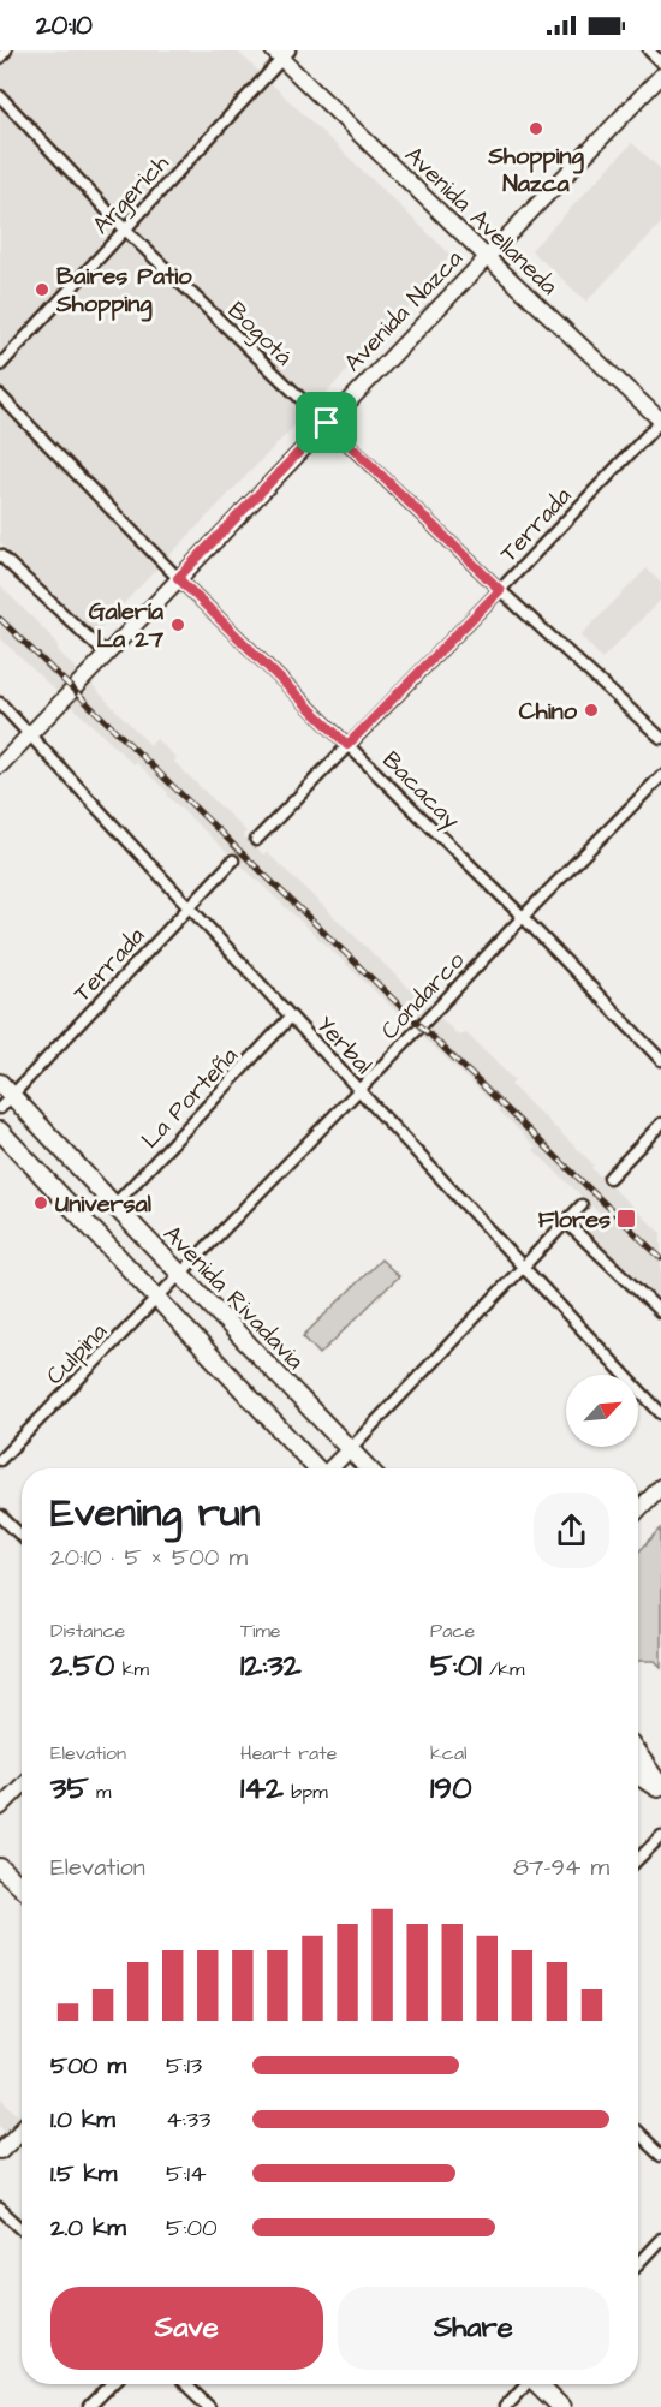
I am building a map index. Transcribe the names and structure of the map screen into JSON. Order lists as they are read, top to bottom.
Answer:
{
  "streets": {
    "main road": ["Avenida Avellaneda", "Avenida Nazca", "Avenida Rivadavia"],
    "street": [
      "Argerich",
      "Bogotá",
      "Terrada",
      "Bacacay",
      "Condarco",
      "Yerbal",
      "La Porteña",
      "Culpina"
    ]
  },
  "crossings": [
    ["Argerich", "Avenida Avellaneda"],
    ["Argerich", "Bogotá"],
    ["Avenida Avellaneda", "Avenida Nazca"],
    ["Avenida Avellaneda", "Terrada"],
    ["Avenida Nazca", "Bogotá"],
    ["Avenida Nazca", "Bacacay"],
    ["Avenida Nazca", "Yerbal"],
    ["Bogotá", "Terrada"],
    ["Terrada", "Bacacay"],
    ["Terrada", "Yerbal"],
    ["Terrada", "Avenida Rivadavia"],
    ["Bacacay", "Condarco"],
    ["Condarco", "Yerbal"],
    ["Condarco", "Avenida Rivadavia"],
    ["Condarco", "Culpina"],
    ["Yerbal", "La Porteña"],
    ["La Porteña", "Avenida Rivadavia"],
    ["Avenida Rivadavia", "Culpina"]
  ],
  "places": {
    "other": [
      "Shopping Nazca",
      "Baires Patio Shopping",
      "Galería La 27",
      "Chino",
      "Universal"
    ],
    "transit": ["Flores"]
  },
  "north": "top right",
  "page": {
    "status": "20:10",
    "heading": ["Evening run", "20:10 · 5 × 500 m"],
    "stats": [
      ["Distance", "2.50 km"],
      ["Time", "12:32"],
      ["Pace", "5:01 /km"],
      ["Elevation", "35 m"],
      ["Heart rate", "142 bpm"],
      ["kcal", "190"]
    ],
    "chart": ["Elevation", "87–94 m"],
    "list": [
      {
        "name": "500 m",
        "note": "5:13"
      },
      {
        "name": "1.0 km",
        "note": "4:33"
      },
      {
        "name": "1.5 km",
        "note": "5:14"
      },
      {
        "name": "2.0 km",
        "note": "5:00"
      }
    ],
    "buttons": ["Save", "Share"]
  }
}
